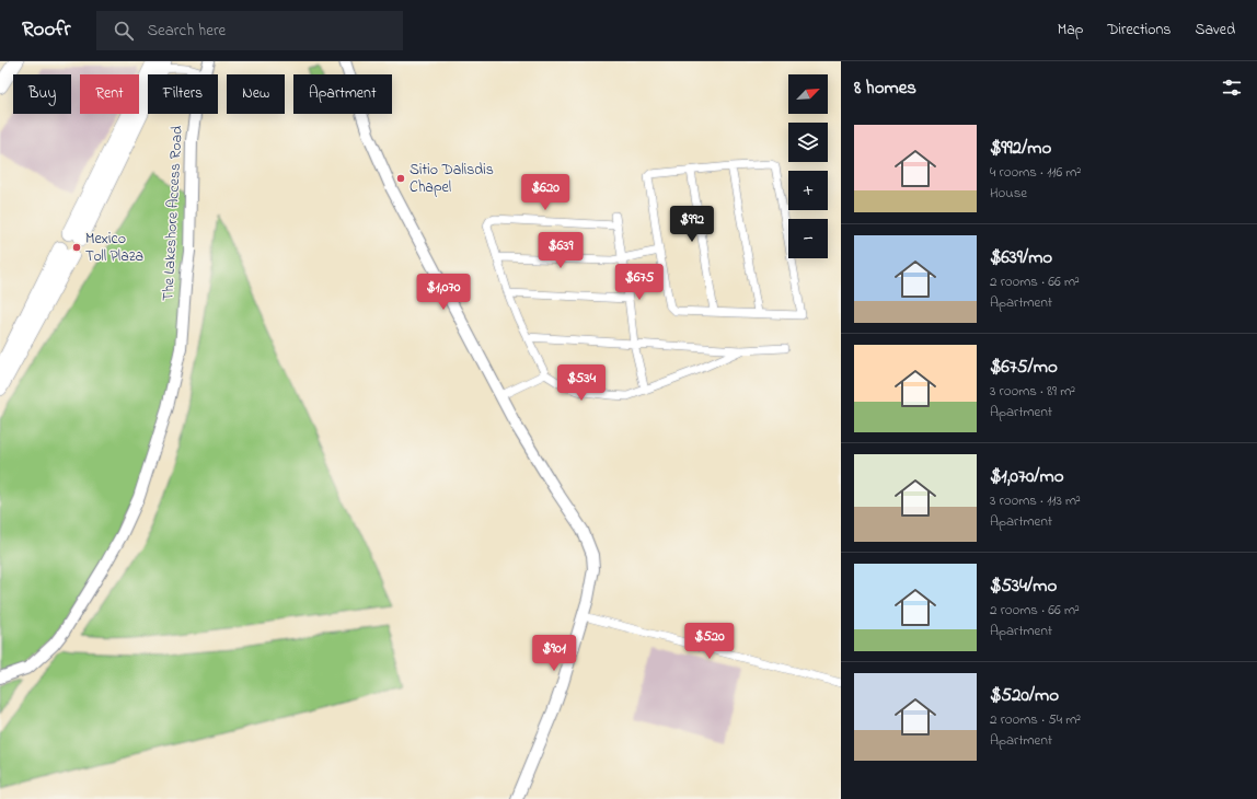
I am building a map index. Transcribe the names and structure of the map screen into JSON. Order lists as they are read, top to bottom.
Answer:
{
  "streets": {
    "main road": ["The Lakeshore Access Road"]
  },
  "places": ["Sitio Dalisdis Chapel", "Mexico Toll Plaza"],
  "north": "top right",
  "page": {
    "header": "Roofr",
    "search": "Search here",
    "nav": ["Map", "Directions", "Saved"],
    "heading": "8 homes",
    "map_buttons": ["+", "−"],
    "chip": [
      "Buy",
      "Rent",
      "Filters",
      "New",
      "Apartment"
    ],
    "list": [
      {
        "name": "$992/mo",
        "note": "4 rooms · 116 m² · House"
      },
      {
        "name": "$639/mo",
        "note": "2 rooms · 66 m² · Apartment"
      },
      {
        "name": "$675/mo",
        "note": "3 rooms · 89 m² · Apartment"
      },
      {
        "name": "$1,070/mo",
        "note": "3 rooms · 113 m² · Apartment"
      },
      {
        "name": "$534/mo",
        "note": "2 rooms · 66 m² · Apartment"
      },
      {
        "name": "$520/mo",
        "note": "2 rooms · 54 m² · Apartment"
      }
    ],
    "price": [
      "$620",
      "$992",
      "$639",
      "$675",
      "$1,070",
      "$534",
      "$520",
      "$901"
    ]
  }
}
